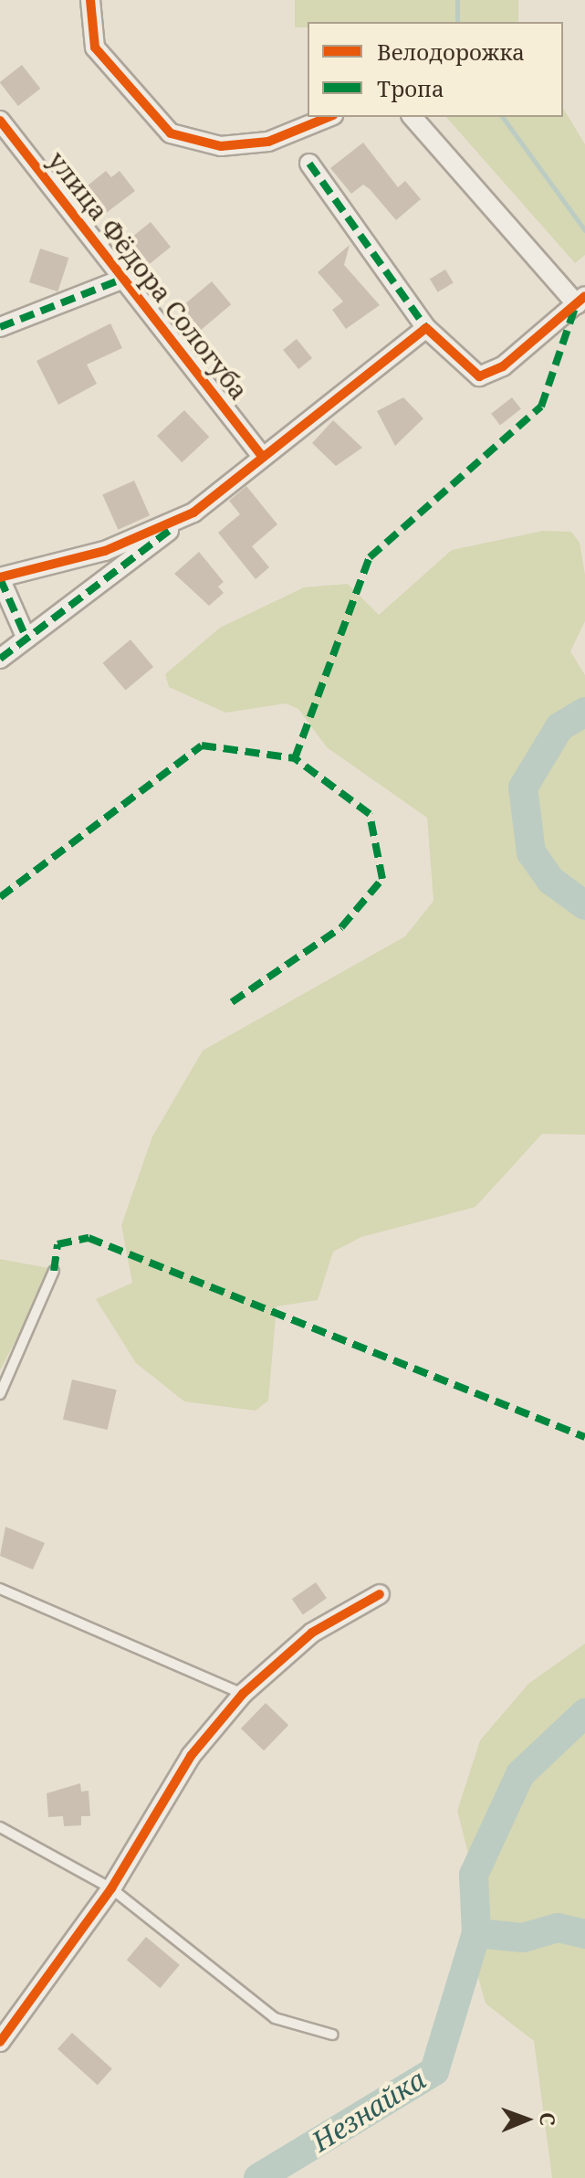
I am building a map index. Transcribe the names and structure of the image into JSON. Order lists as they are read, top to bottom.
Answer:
{
  "streets": {
    "street": ["улица Фёдора Сологуба"]
  },
  "water": ["Незнайка"],
  "legend": ["Велодорожка", "Тропа"],
  "north": "right"
}
